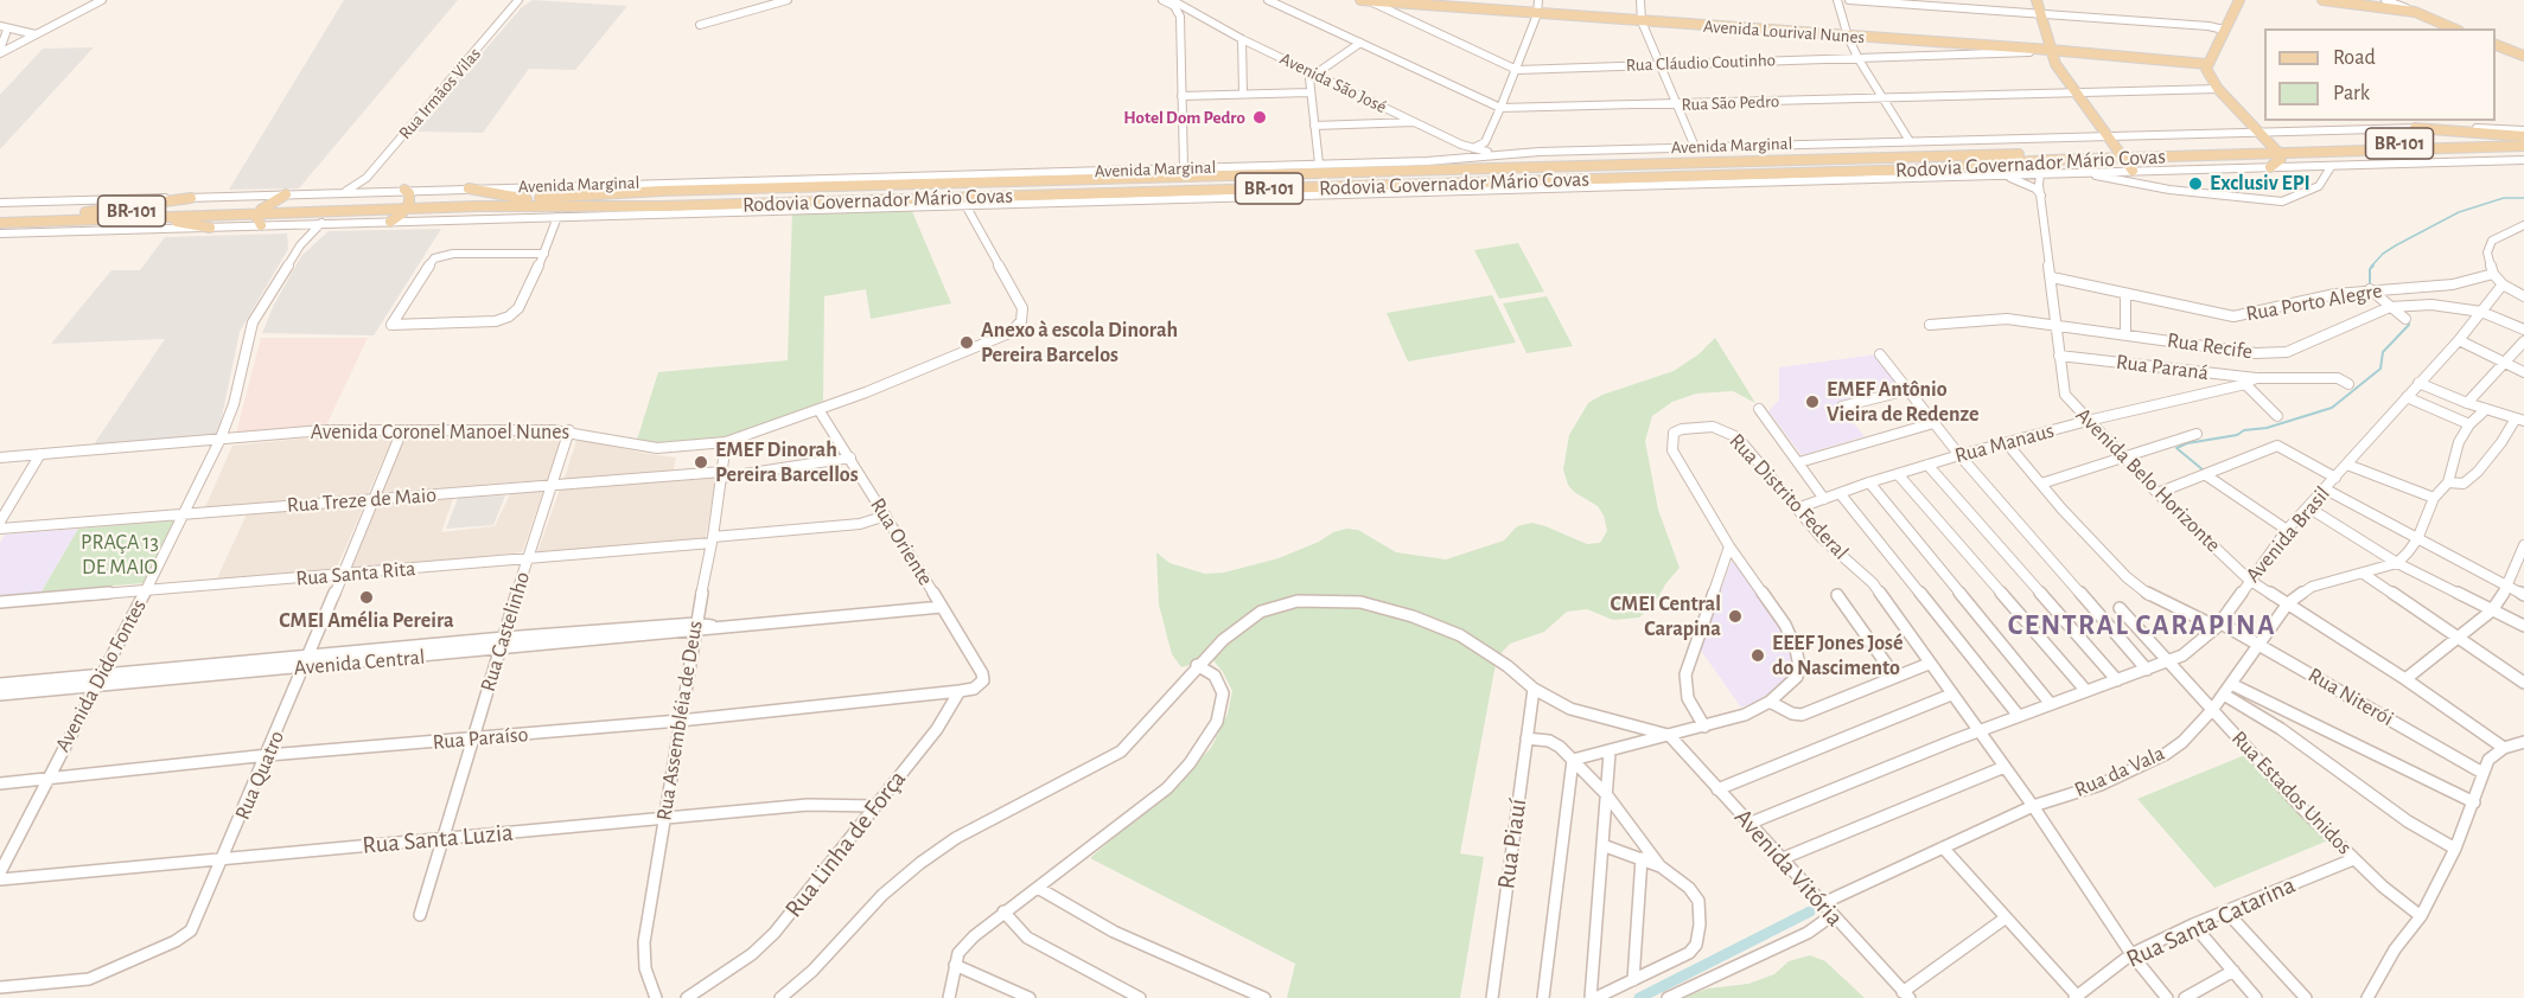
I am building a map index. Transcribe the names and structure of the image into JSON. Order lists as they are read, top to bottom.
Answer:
{
  "streets": {
    "main road": ["Avenida Lourival Nunes", "BR-101", "Rodovia Governador Mário Covas"],
    "street": [
      "Rua Cláudio Coutinho",
      "Avenida São José",
      "Rua Irmãos Vilas",
      "Rua São Pedro",
      "Avenida Marginal",
      "Rua Porto Alegre",
      "Rua Recife",
      "Rua Paraná",
      "Avenida Coronel Manoel Nunes",
      "Rua Manaus",
      "Avenida Belo Horizonte",
      "Rua Distrito Federal",
      "Rua Treze de Maio",
      "Avenida Brasil",
      "Rua Oriente",
      "Rua Santa Rita",
      "Rua Castelinho",
      "Avenida Central",
      "Avenida Dido Fontes",
      "Rua Niterói",
      "Rua Assembléia de Deus",
      "Rua Paraíso",
      "Rua da Vala",
      "Rua Quatro",
      "Rua Estados Unidos",
      "Rua Santa Luzia",
      "Rua Linha de Força",
      "Rua Piauí",
      "Avenida Vitória",
      "Rua Santa Catarina"
    ]
  },
  "crossings": [
    ["Avenida Lourival Nunes", "Rua Cláudio Coutinho"],
    ["Avenida São José", "Avenida Marginal"],
    ["Rua Irmãos Vilas", "Avenida Marginal"],
    ["Avenida Marginal", "Avenida Coronel Manoel Nunes"],
    ["Avenida Marginal", "Avenida Belo Horizonte"],
    ["Avenida Marginal", "Avenida Dido Fontes"],
    ["Rua Porto Alegre", "Avenida Belo Horizonte"],
    ["Rua Recife", "Avenida Belo Horizonte"],
    ["Rua Recife", "Avenida Brasil"],
    ["Rua Paraná", "Rua Manaus"],
    ["Rua Paraná", "Avenida Belo Horizonte"],
    ["Avenida Coronel Manoel Nunes", "Rua Oriente"],
    ["Avenida Coronel Manoel Nunes", "Rua Castelinho"],
    ["Avenida Coronel Manoel Nunes", "Avenida Dido Fontes"],
    ["Avenida Coronel Manoel Nunes", "Rua Assembléia de Deus"],
    ["Avenida Coronel Manoel Nunes", "Rua Quatro"],
    ["Rua Manaus", "Avenida Belo Horizonte"],
    ["Rua Manaus", "Rua Distrito Federal"],
    ["Rua Manaus", "Rua Niterói"],
    ["Avenida Belo Horizonte", "Avenida Brasil"],
    ["Avenida Belo Horizonte", "Rua da Vala"],
    ["Rua Distrito Federal", "Avenida Brasil"],
    ["Rua Distrito Federal", "Rua da Vala"],
    ["Rua Distrito Federal", "Rua Piauí"],
    ["Rua Distrito Federal", "Avenida Vitória"],
    ["Rua Distrito Federal", "Rua Santa Catarina"],
    ["Rua Treze de Maio", "Rua Oriente"],
    ["Rua Treze de Maio", "Rua Castelinho"],
    ["Rua Treze de Maio", "Avenida Dido Fontes"],
    ["Rua Treze de Maio", "Rua Assembléia de Deus"],
    ["Rua Treze de Maio", "Rua Quatro"],
    ["Avenida Brasil", "Rua Niterói"],
    ["Avenida Brasil", "Rua Estados Unidos"],
    ["Avenida Brasil", "Avenida Vitória"],
    ["Rua Oriente", "Rua Santa Rita"],
    ["Rua Oriente", "Avenida Central"],
    ["Rua Oriente", "Rua Linha de Força"],
    ["Rua Santa Rita", "Rua Castelinho"],
    ["Rua Santa Rita", "Avenida Dido Fontes"],
    ["Rua Santa Rita", "Rua Assembléia de Deus"],
    ["Rua Santa Rita", "Rua Quatro"],
    ["Rua Castelinho", "Avenida Central"],
    ["Rua Castelinho", "Rua Paraíso"],
    ["Rua Castelinho", "Rua Santa Luzia"],
    ["Avenida Central", "Avenida Dido Fontes"],
    ["Avenida Central", "Rua Assembléia de Deus"],
    ["Avenida Central", "Rua Quatro"],
    ["Avenida Dido Fontes", "Rua Paraíso"],
    ["Rua Niterói", "Rua da Vala"],
    ["Rua Assembléia de Deus", "Rua Paraíso"],
    ["Rua Assembléia de Deus", "Rua Santa Luzia"],
    ["Rua Paraíso", "Rua Quatro"],
    ["Rua Paraíso", "Rua Linha de Força"],
    ["Rua da Vala", "Rua Estados Unidos"],
    ["Rua da Vala", "Avenida Vitória"],
    ["Rua Quatro", "Rua Santa Luzia"],
    ["Rua Estados Unidos", "Rua Santa Catarina"],
    ["Rua Santa Luzia", "Rua Linha de Força"]
  ],
  "districts": ["CENTRAL CARAPINA"],
  "parks": ["PRAÇA 13 DE MAIO"],
  "places": [
    "Hotel Dom Pedro",
    "Exclusiv EPI",
    "Anexo à escola Dinorah Pereira Barcelos",
    "EMEF Antônio Vieira de Redenze",
    "EMEF Dinorah Pereira Barcellos",
    "CMEI Amélia Pereira",
    "CMEI Central Carapina",
    "EEEF Jones José do Nascimento"
  ],
  "legend": ["Road", "Park"]
}
